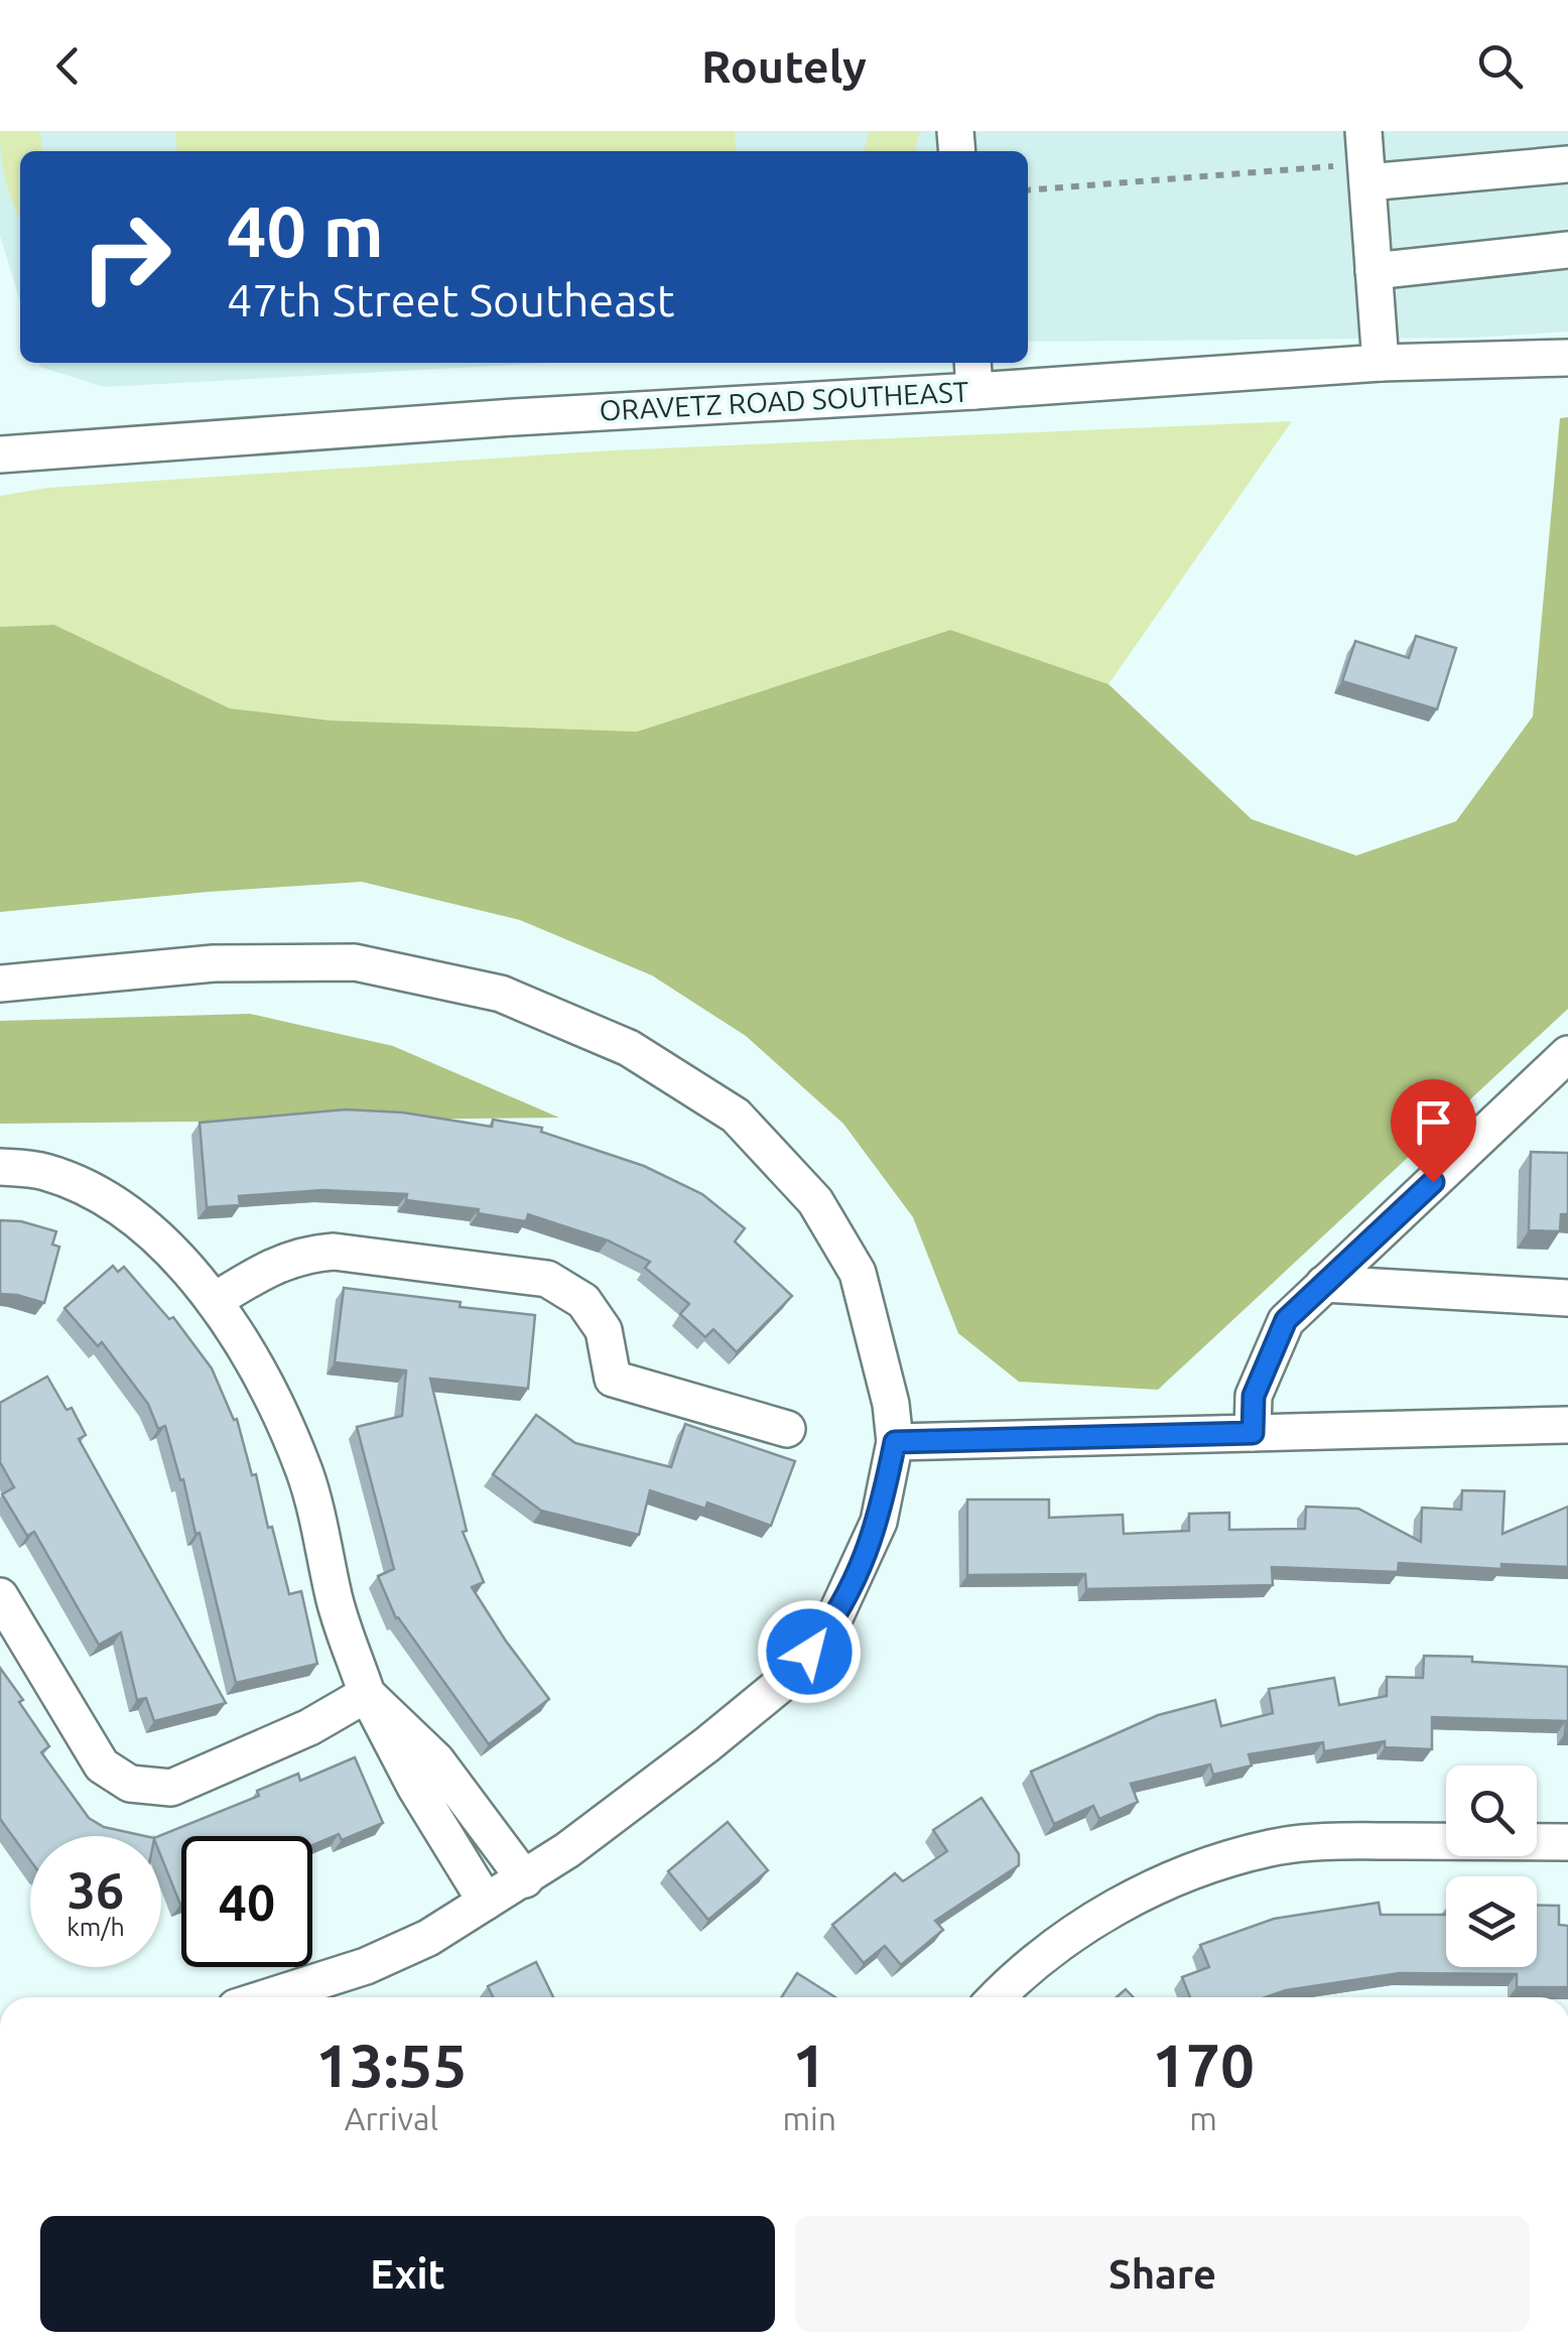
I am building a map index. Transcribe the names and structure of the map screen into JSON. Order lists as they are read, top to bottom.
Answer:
{
  "streets": {
    "street": ["ORAVETZ ROAD SOUTHEAST"]
  },
  "page": {
    "header": "Routely",
    "turn": ["40 m", "47th Street Southeast"],
    "speed": "36 km/h",
    "limit": "40",
    "eta": [
      "13:55",
      "Arrival",
      "1",
      "min",
      "170",
      "m"
    ],
    "buttons": ["Exit", "Share"]
  }
}
